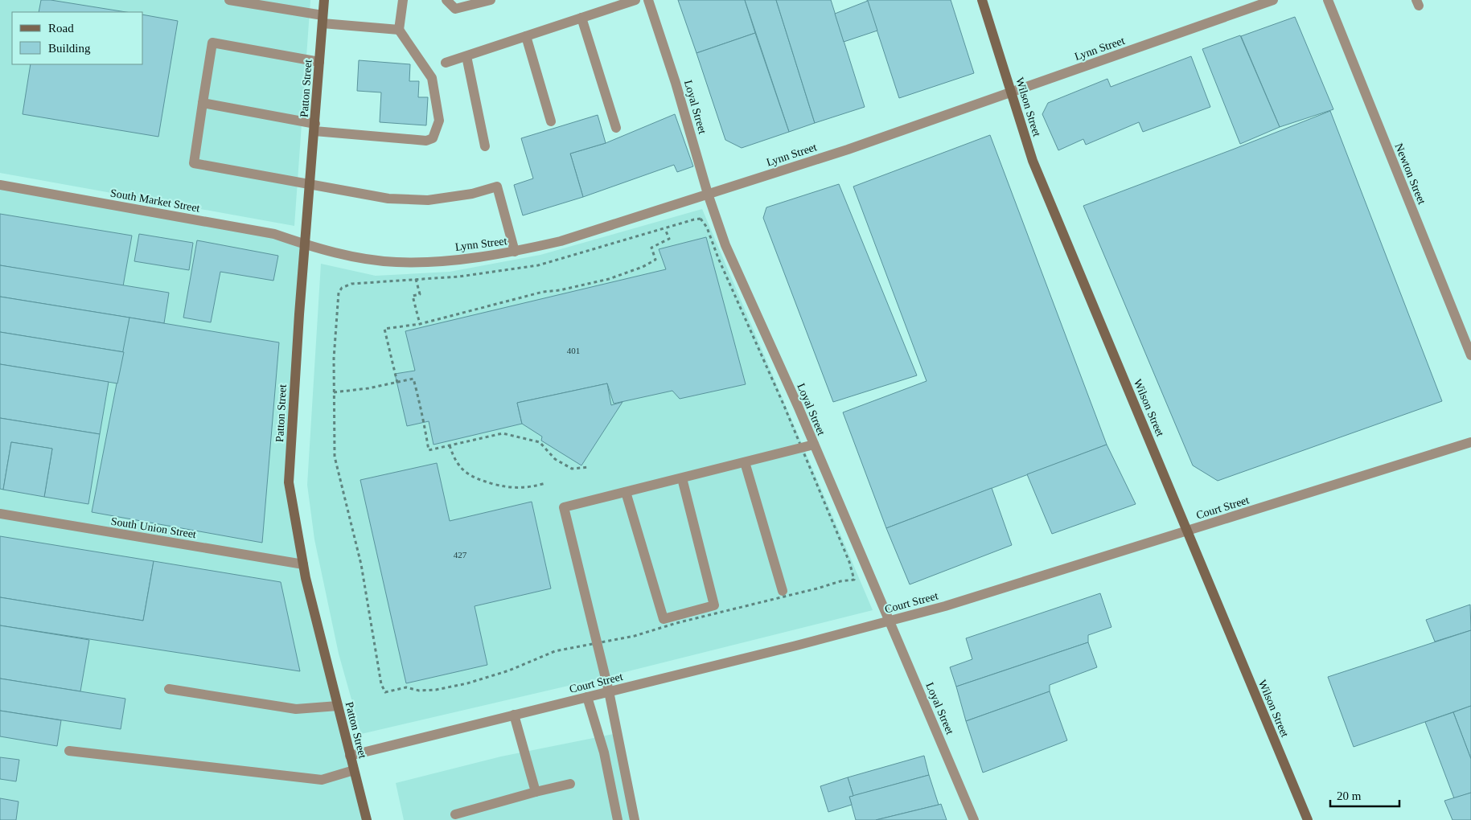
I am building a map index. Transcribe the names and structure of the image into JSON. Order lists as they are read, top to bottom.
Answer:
{
  "streets": {
    "street": [
      "Lynn Street",
      "Patton Street",
      "Loyal Street",
      "Wilson Street",
      "Newton Street",
      "South Market Street",
      "Court Street",
      "South Union Street"
    ]
  },
  "crossings": [
    ["Lynn Street", "Patton Street"],
    ["Lynn Street", "Loyal Street"],
    ["Lynn Street", "Wilson Street"],
    ["Lynn Street", "South Market Street"],
    ["Patton Street", "South Market Street"],
    ["Patton Street", "Court Street"],
    ["Patton Street", "South Union Street"],
    ["Loyal Street", "Court Street"],
    ["Wilson Street", "Court Street"]
  ],
  "house_numbers": ["401", "427"],
  "legend": ["Road", "Building"],
  "scale_bar": "20 m"
}
